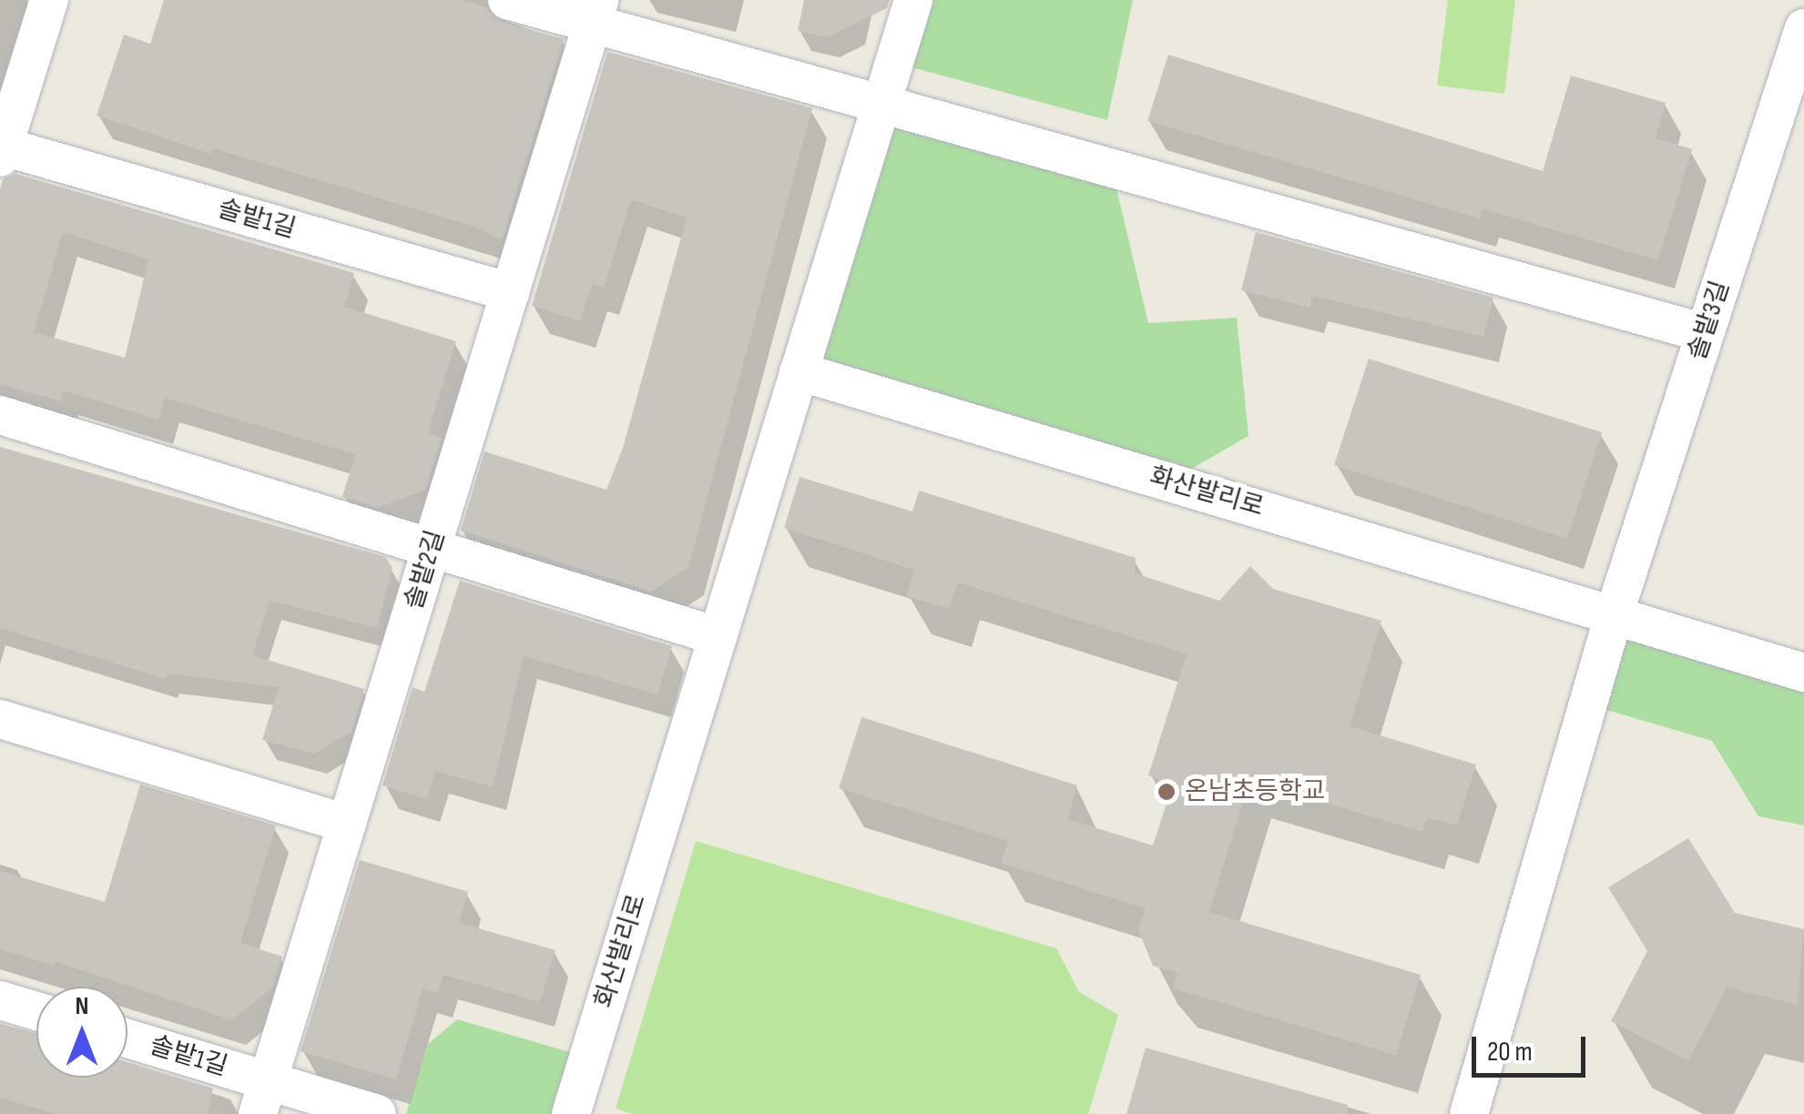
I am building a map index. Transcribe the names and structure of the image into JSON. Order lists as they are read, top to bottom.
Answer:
{
  "streets": {
    "street": [
      "솔밭1길",
      "솔밭3길",
      "화산발리로",
      "솔밭2길"
    ]
  },
  "crossings": [
    ["솔밭1길", "솔밭2길"],
    ["솔밭3길", "화산발리로"]
  ],
  "places": ["온남초등학교"],
  "scale_bar": "20 m",
  "north": "top"
}
